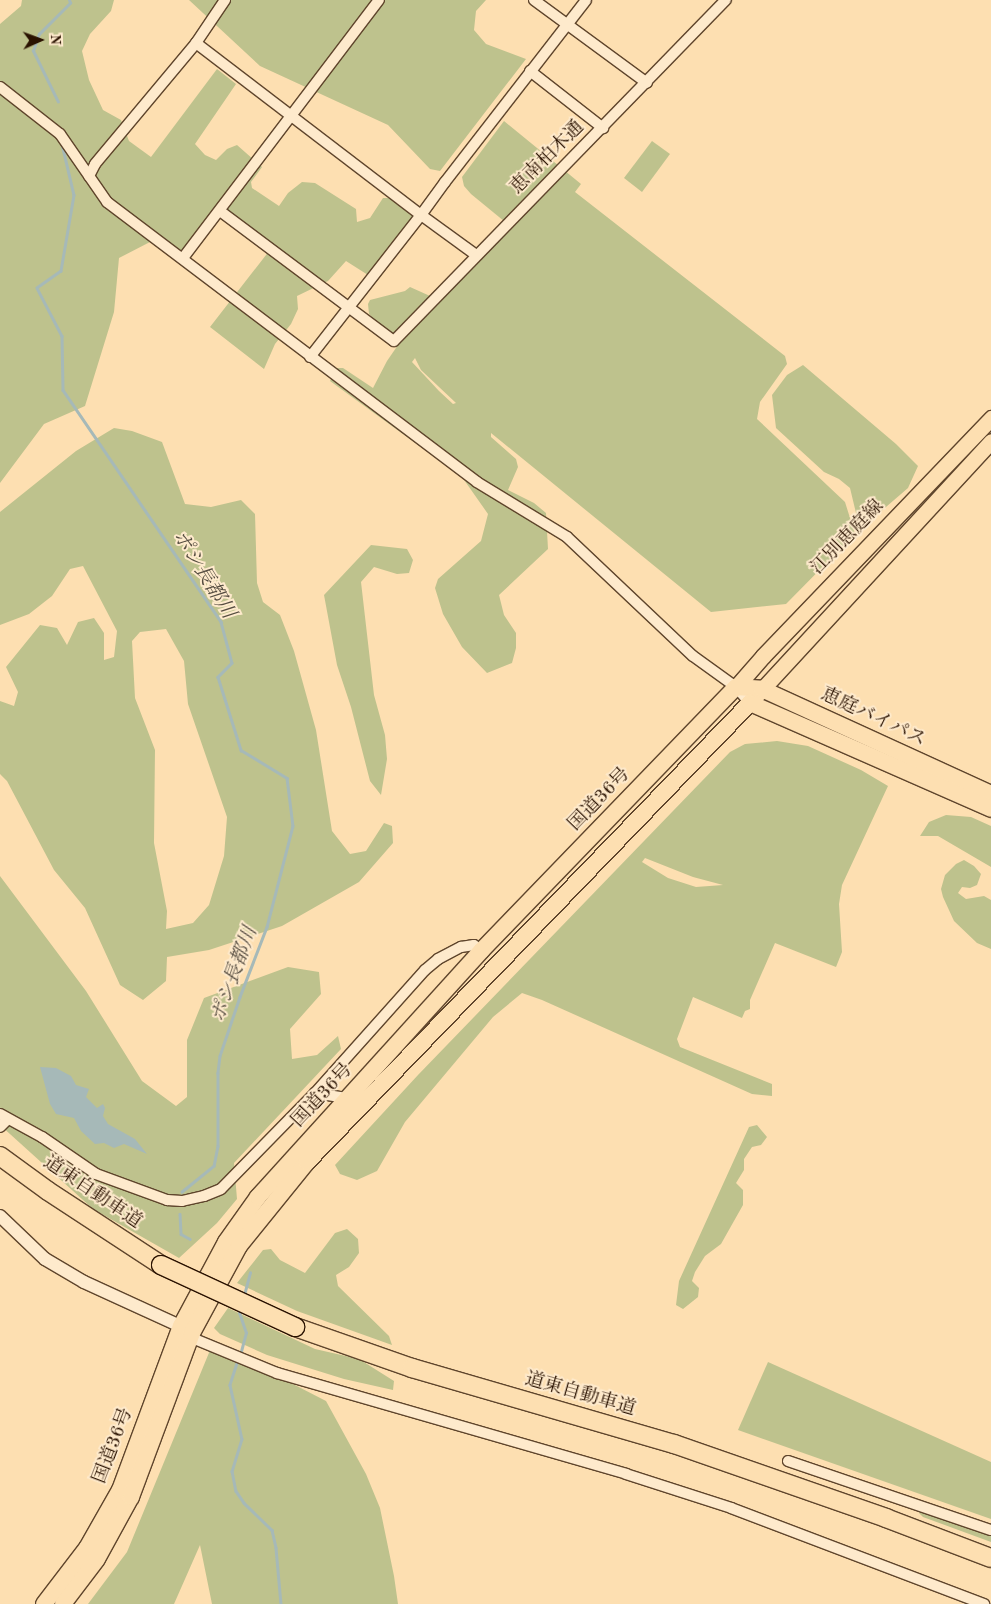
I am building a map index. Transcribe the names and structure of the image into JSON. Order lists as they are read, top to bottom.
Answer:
{
  "streets": {
    "highway": ["恵庭バイパス", "国道36号", "道東自動車道"],
    "main road": ["江別恵庭線"],
    "street": ["恵南柏木通"]
  },
  "crossings": [
    ["江別恵庭線", "恵庭バイパス"],
    ["江別恵庭線", "国道36号"],
    ["恵庭バイパス", "国道36号"]
  ],
  "water": ["ポシ長都川"],
  "north": "right"
}
